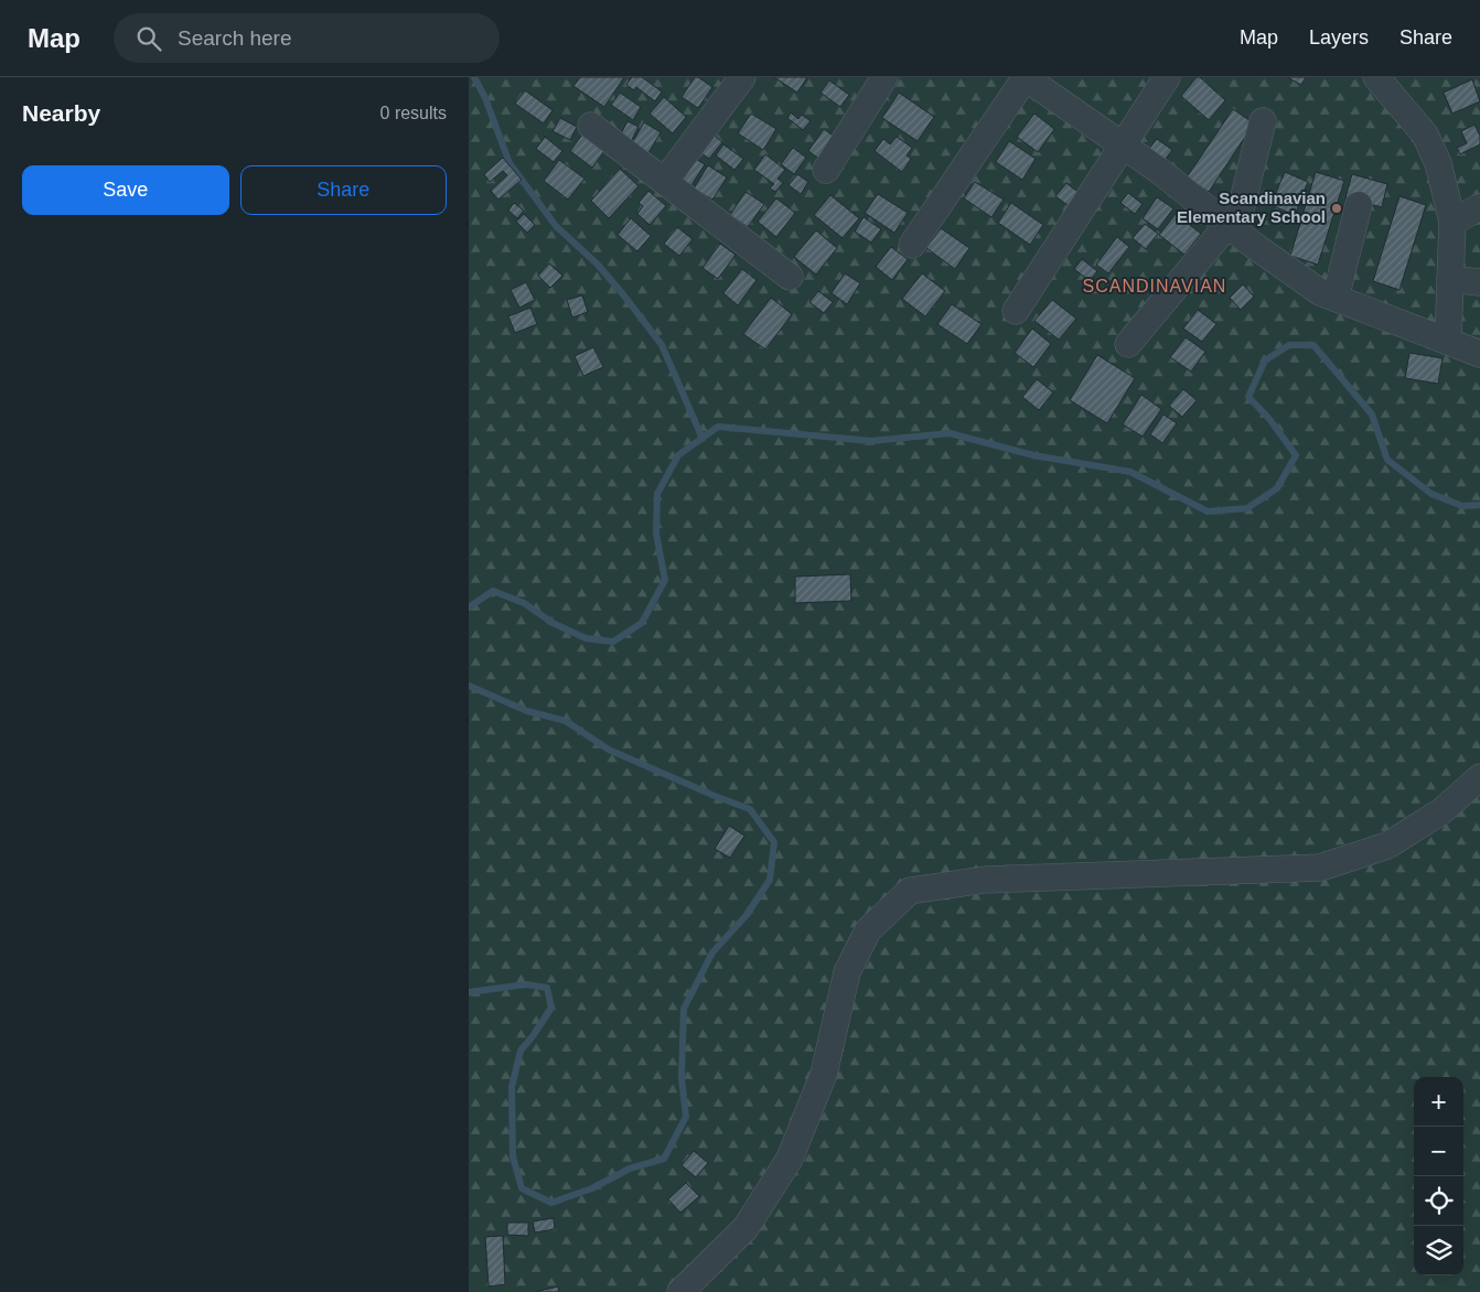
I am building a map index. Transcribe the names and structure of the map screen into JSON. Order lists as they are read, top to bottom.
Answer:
{
  "districts": ["SCANDINAVIAN"],
  "places": ["Scandinavian Elementary School"],
  "page": {
    "header": "Map",
    "search": "Search here",
    "nav": ["Map", "Layers", "Share"],
    "heading": ["Nearby", "0 results"],
    "buttons": ["Save", "Share"],
    "map_buttons": ["+", "−"]
  }
}
